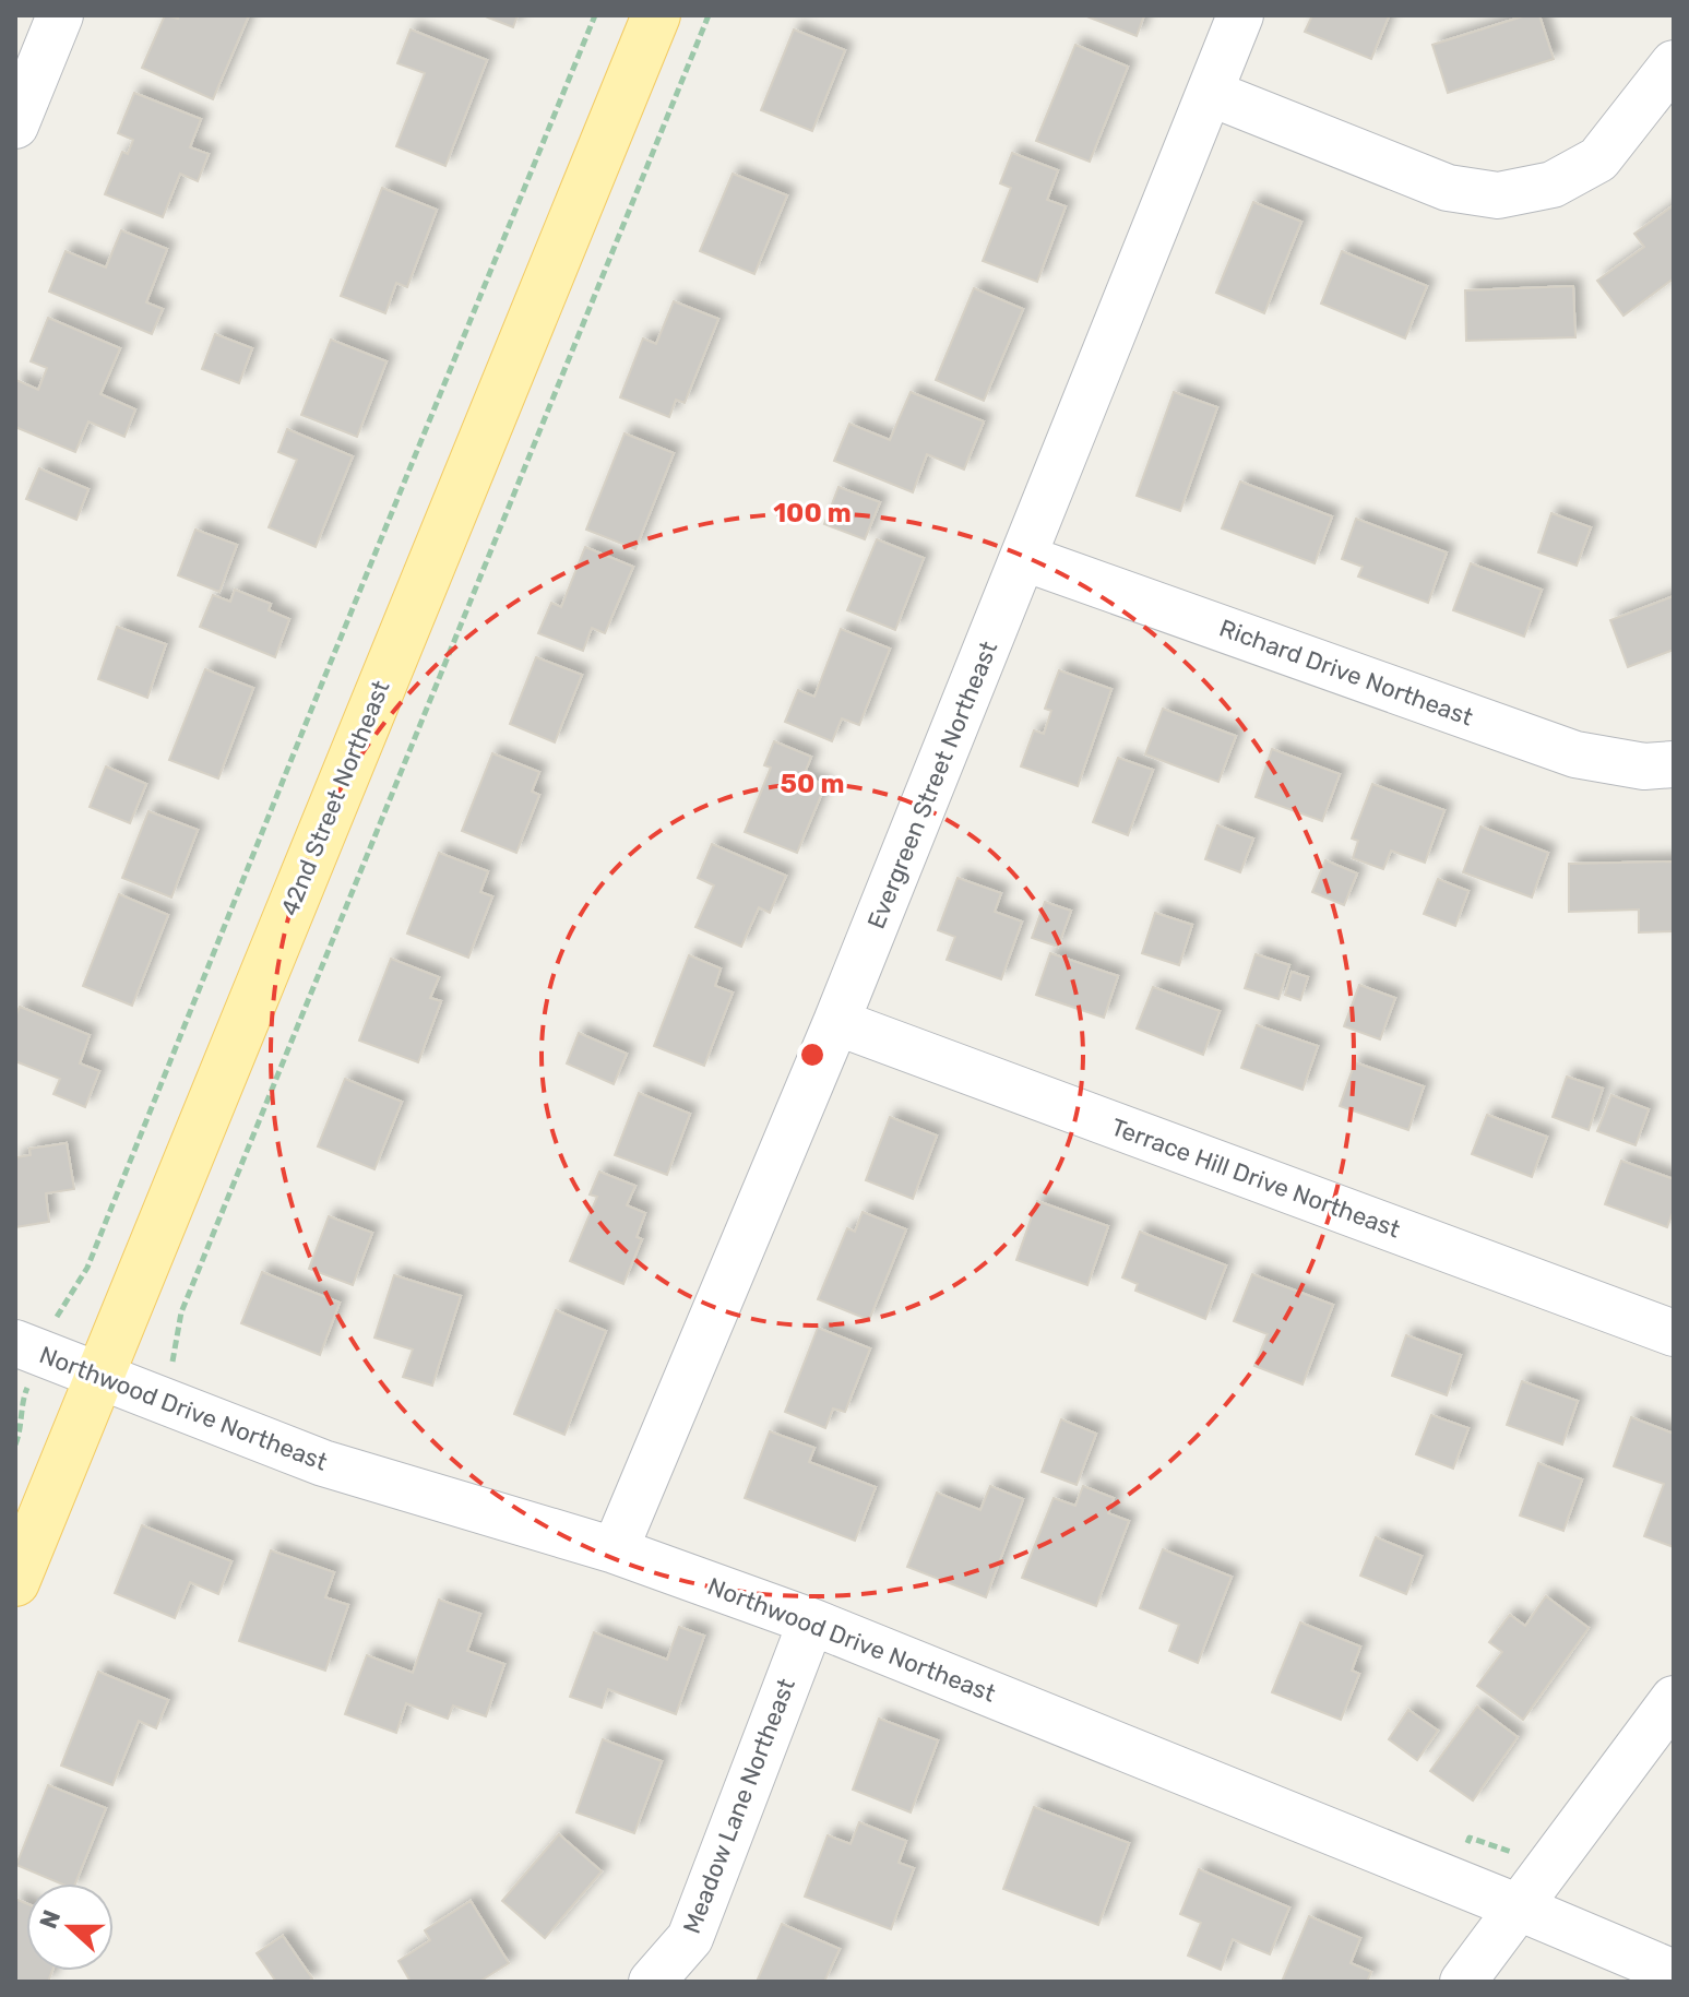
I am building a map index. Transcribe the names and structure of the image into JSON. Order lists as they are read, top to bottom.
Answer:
{
  "streets": {
    "main road": ["42nd Street Northeast"],
    "street": [
      "Richard Drive Northeast",
      "Evergreen Street Northeast",
      "Terrace Hill Drive Northeast",
      "Northwood Drive Northeast",
      "Meadow Lane Northeast"
    ]
  },
  "crossings": [
    ["Richard Drive Northeast", "Evergreen Street Northeast"],
    ["Evergreen Street Northeast", "Terrace Hill Drive Northeast"],
    ["Evergreen Street Northeast", "Northwood Drive Northeast"],
    ["42nd Street Northeast", "Northwood Drive Northeast"],
    ["Northwood Drive Northeast", "Meadow Lane Northeast"]
  ],
  "north": "left",
  "rings": ["100 m", "50 m"]
}
